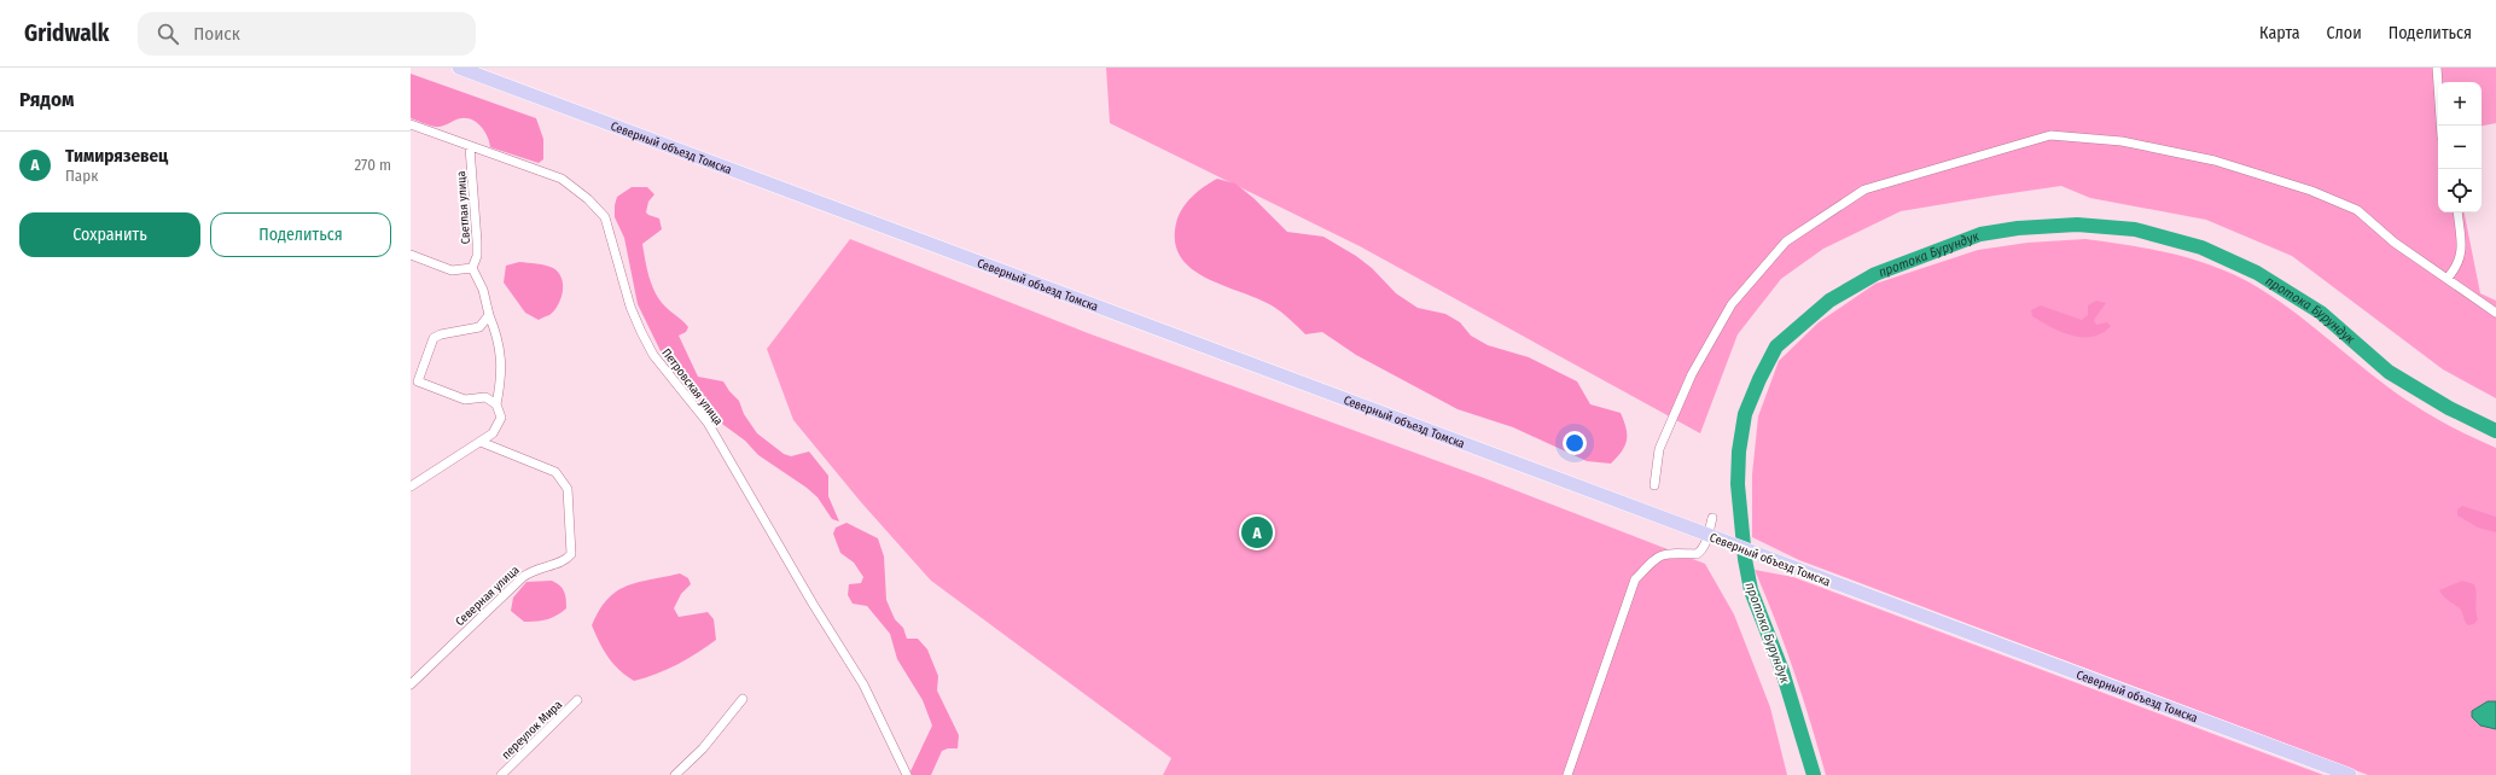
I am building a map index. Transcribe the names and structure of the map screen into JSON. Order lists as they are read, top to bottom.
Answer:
{
  "streets": {
    "main road": ["Северный объезд Томска"],
    "street": [
      "Светлая улица",
      "Петровская улица",
      "Северная улица",
      "переулок Мира"
    ]
  },
  "crossings": [
    ["Светлая улица", "Петровская улица"]
  ],
  "water": ["протока Бурундук"],
  "page": {
    "header": "Gridwalk",
    "search": "Поиск",
    "nav": ["Карта", "Слои", "Поделиться"],
    "heading": "Рядом",
    "map_buttons": ["+", "−"],
    "list": [
      {
        "mark": "A",
        "name": "Тимирязевец",
        "note": "Парк",
        "value": "270 m"
      }
    ],
    "buttons": ["Сохранить", "Поделиться"],
    "pins": "A"
  }
}
